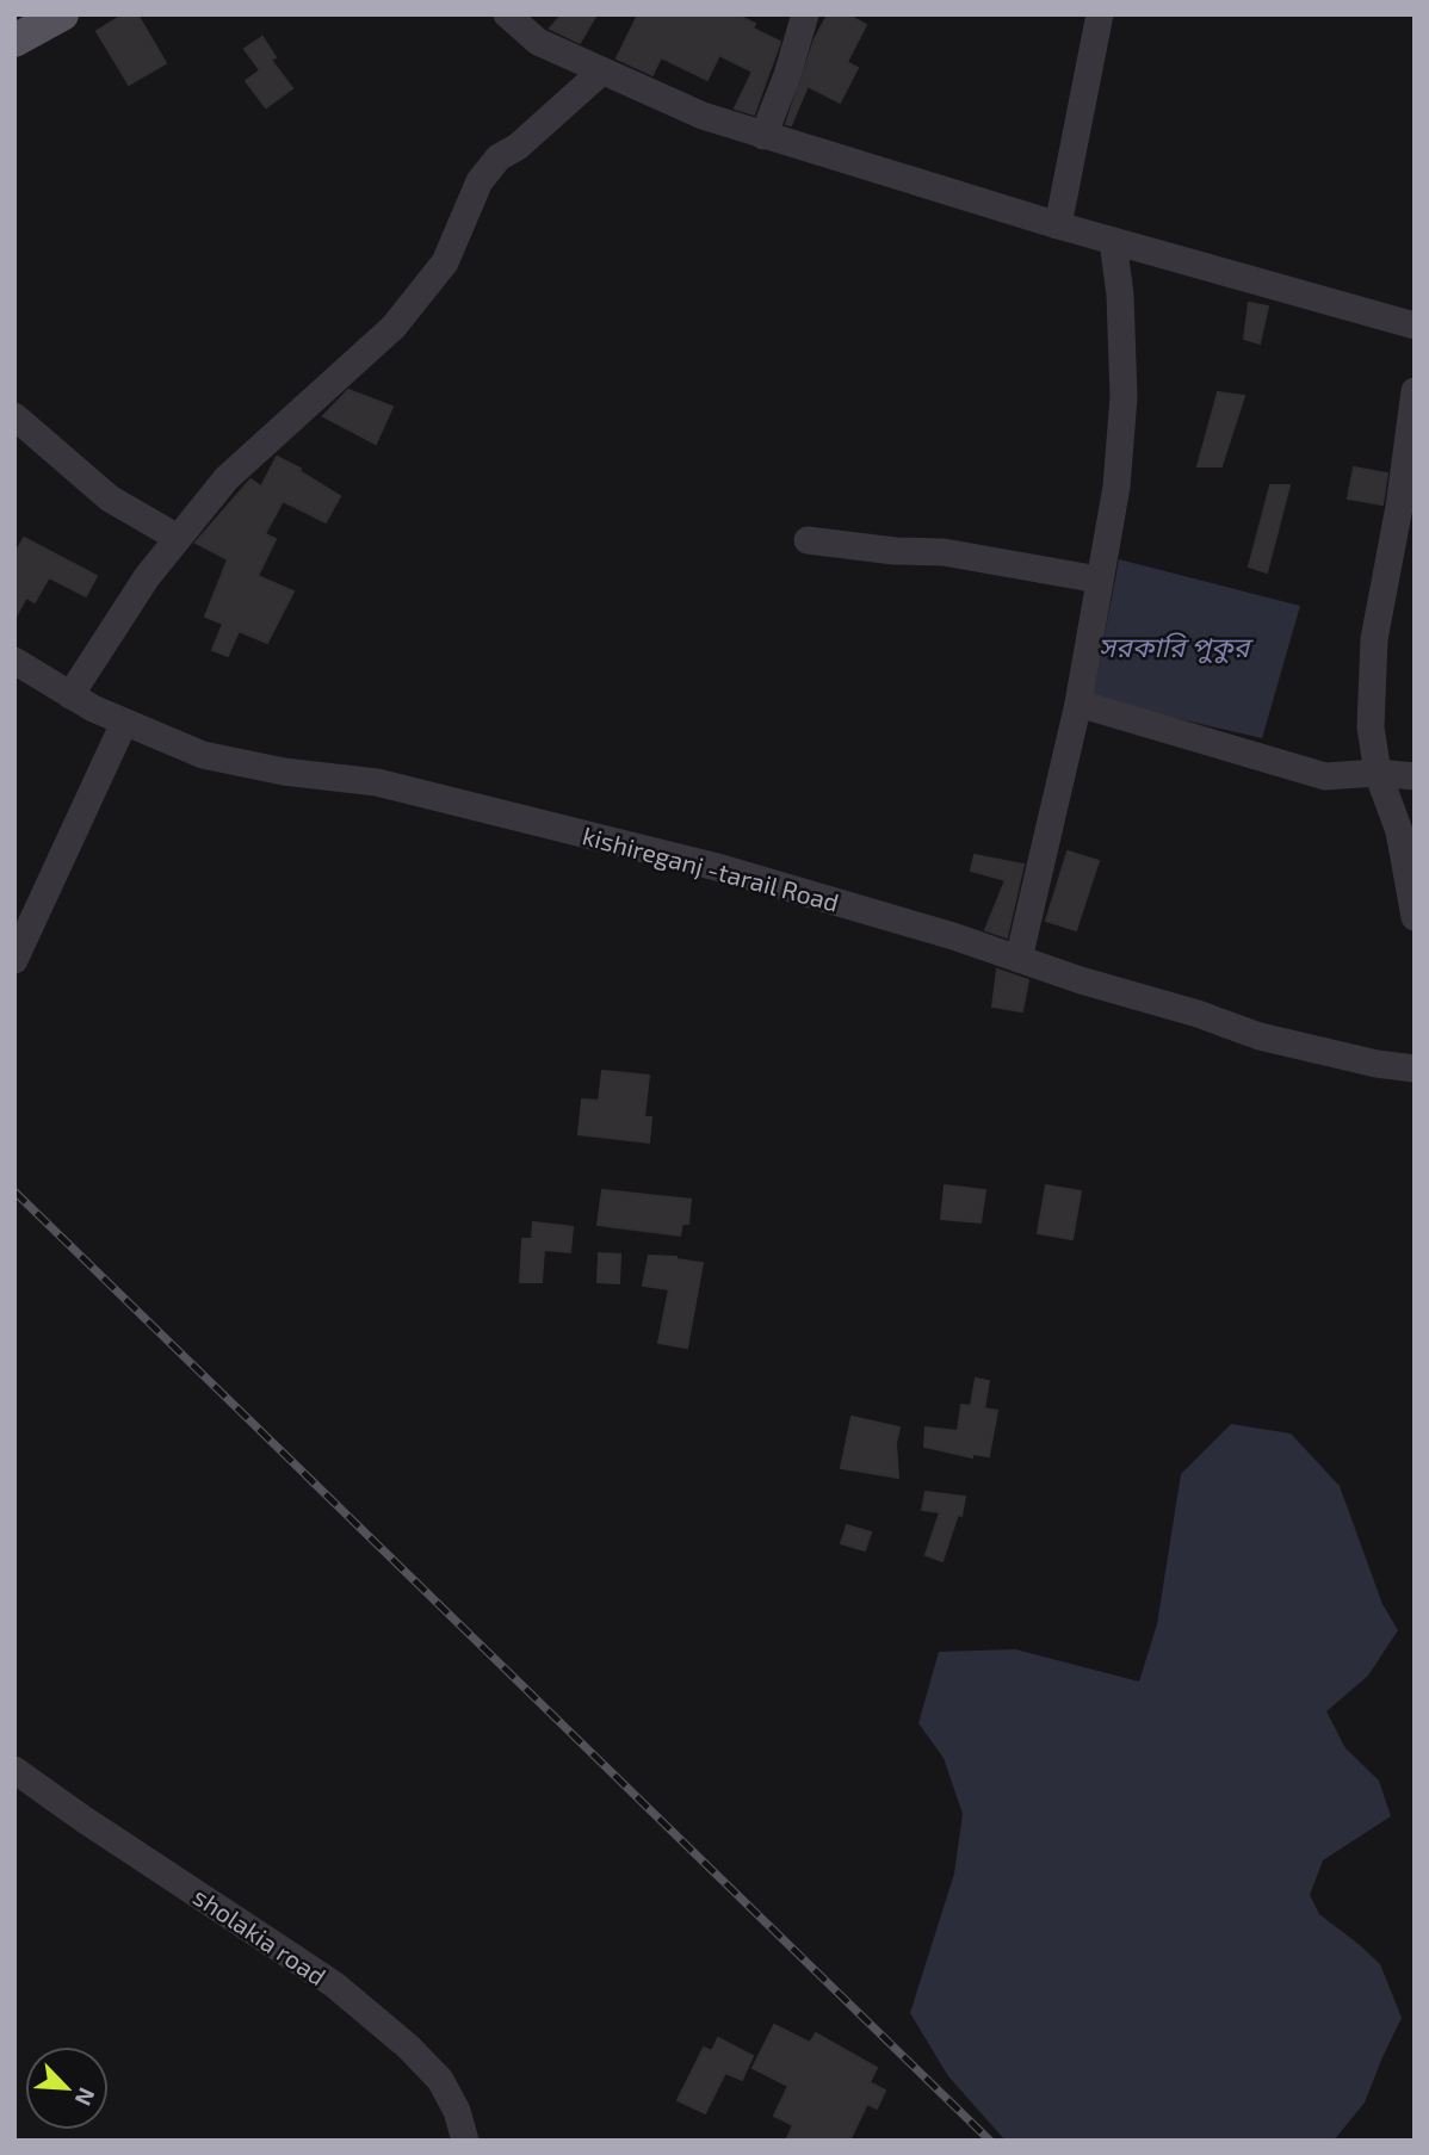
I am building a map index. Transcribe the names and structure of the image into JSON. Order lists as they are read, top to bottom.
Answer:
{
  "streets": {
    "street": ["kishireganj -tarail Road", "sholakia road"]
  },
  "water": ["সরকারি পুকুর"],
  "north": "bottom right"
}
